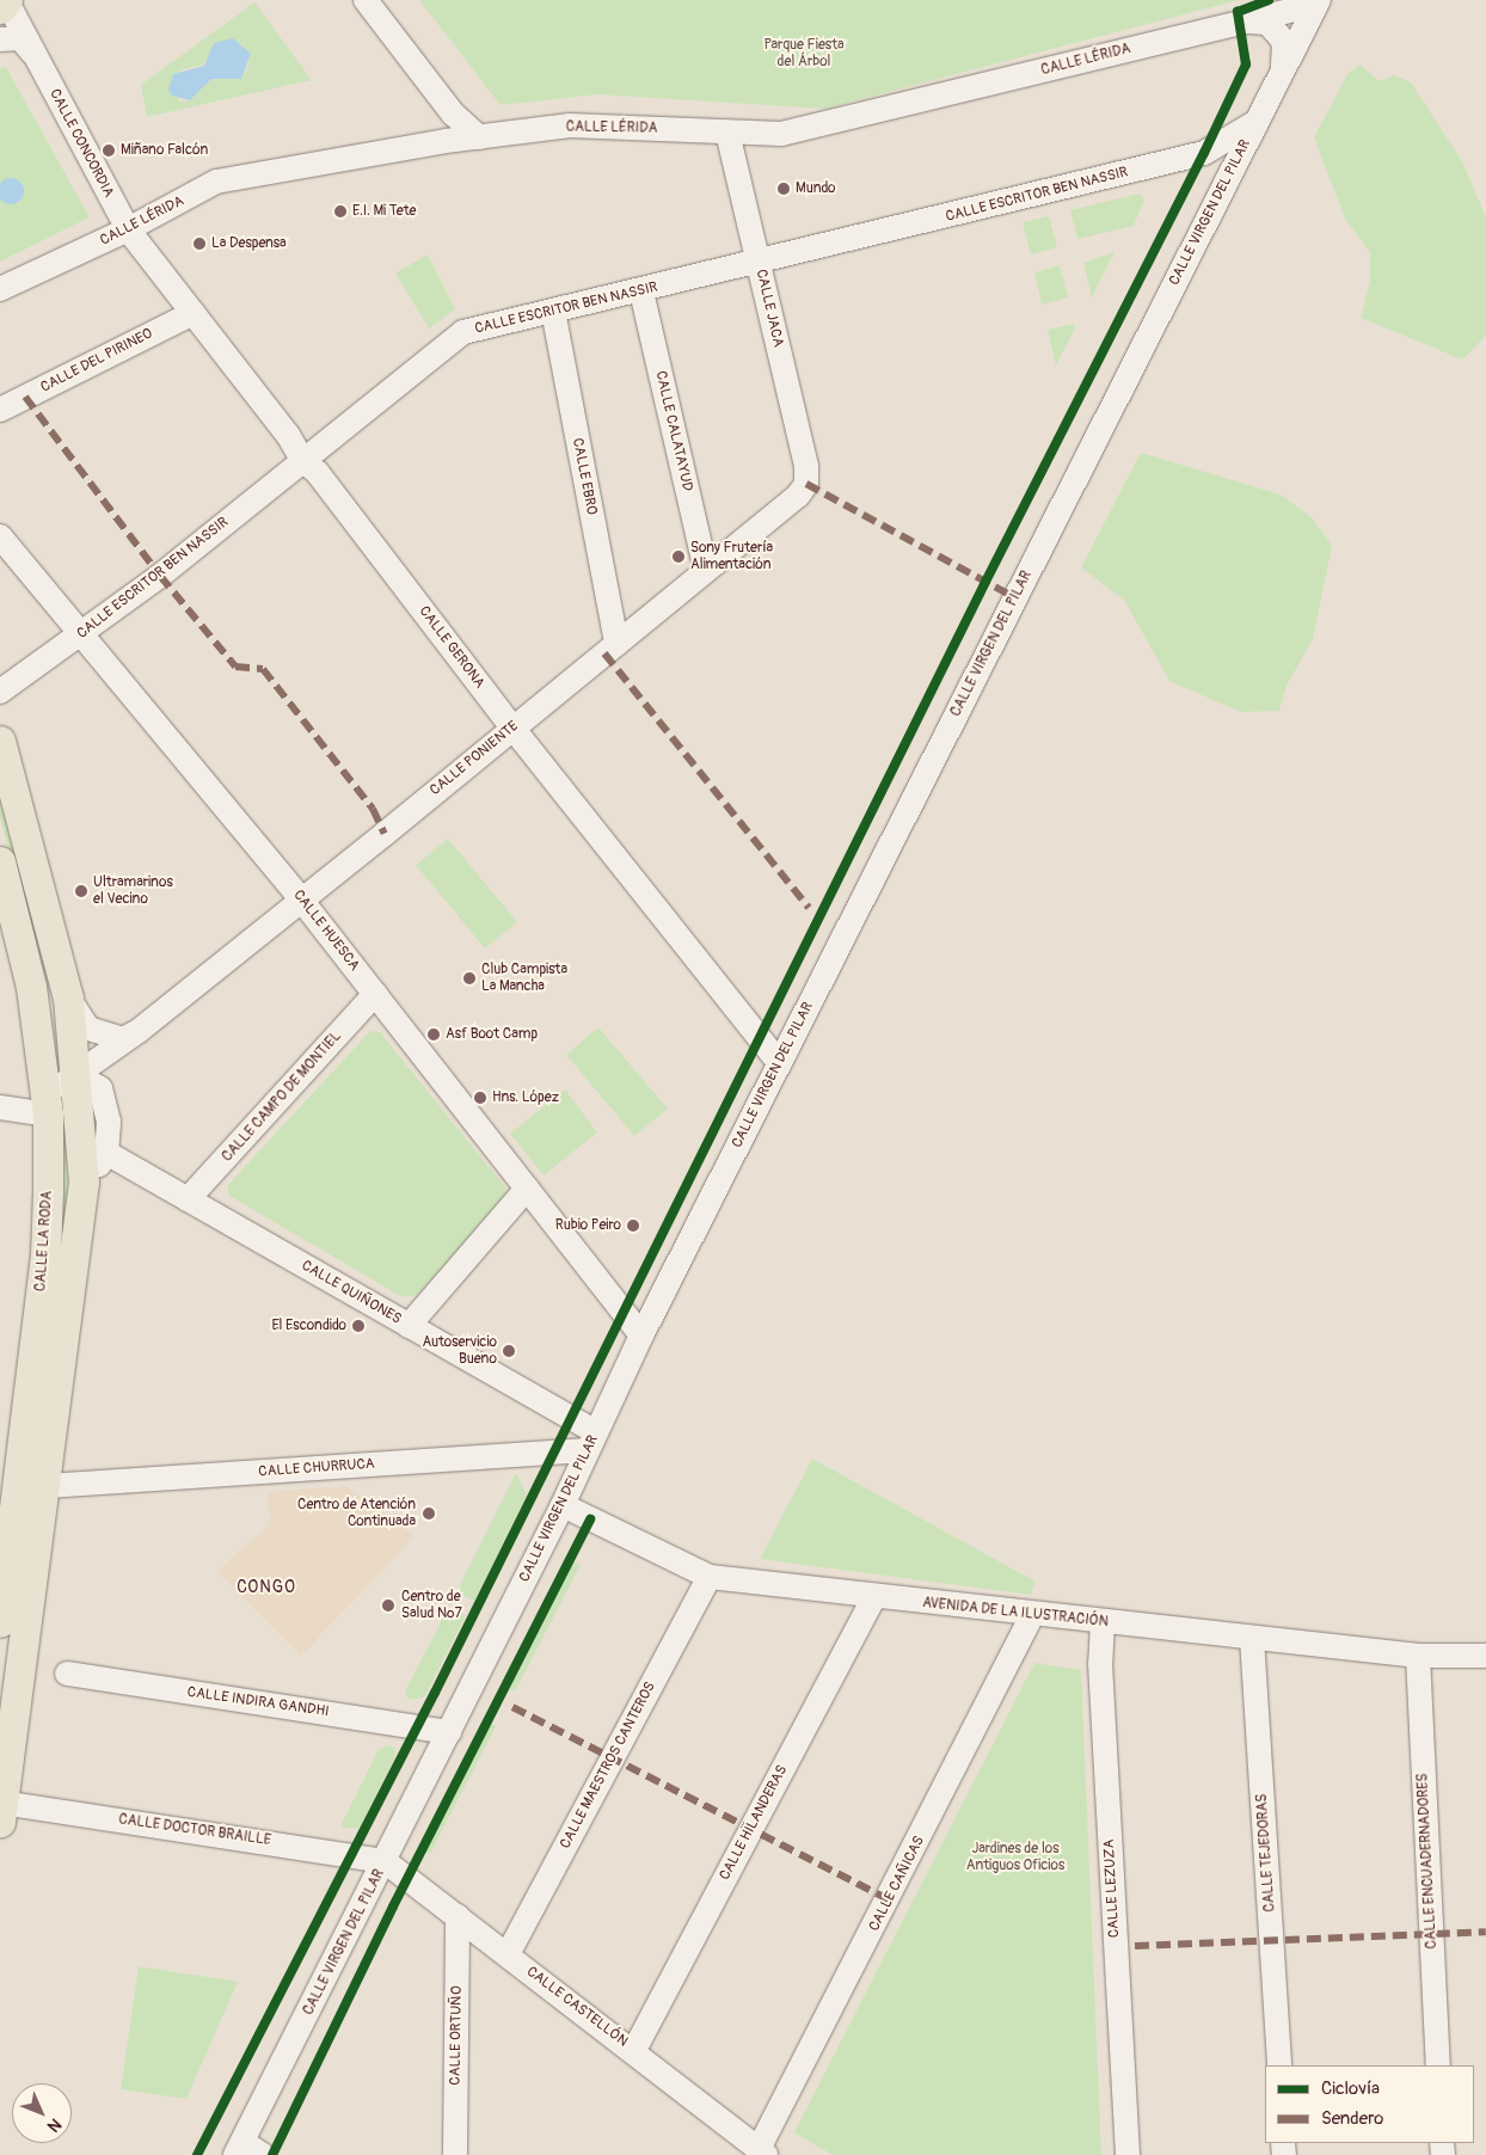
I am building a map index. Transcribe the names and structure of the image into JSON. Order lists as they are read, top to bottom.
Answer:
{
  "streets": {
    "main road": ["CALLE LA RODA"],
    "street": [
      "CALLE LÉRIDA",
      "CALLE CONCORDIA",
      "CALLE ESCRITOR BEN NASSIR",
      "CALLE VIRGEN DEL PILAR",
      "CALLE JACA",
      "CALLE DEL PIRINEO",
      "CALLE CALATAYUD",
      "CALLE EBRO",
      "CALLE GERONA",
      "CALLE PONIENTE",
      "CALLE HUESCA",
      "CALLE CAMPO DE MONTIEL",
      "CALLE QUIÑONES",
      "CALLE CHURRUCA",
      "AVENIDA DE LA ILUSTRACIÓN",
      "CALLE INDIRA GANDHI",
      "CALLE MAESTROS CANTEROS",
      "CALLE HILANDERAS",
      "CALLE DOCTOR BRAILLE",
      "CALLE TEJEDORAS",
      "CALLE ENCUADERNADORES",
      "CALLE CAÑICAS",
      "CALLE LEZUZA",
      "CALLE CASTELLÓN",
      "CALLE ORTUÑO"
    ]
  },
  "crossings": [
    ["CALLE LÉRIDA", "CALLE CONCORDIA"],
    ["CALLE LÉRIDA", "CALLE VIRGEN DEL PILAR"],
    ["CALLE LÉRIDA", "CALLE JACA"],
    ["CALLE LÉRIDA", "CALLE GERONA"],
    ["CALLE CONCORDIA", "CALLE GERONA"],
    ["CALLE ESCRITOR BEN NASSIR", "CALLE VIRGEN DEL PILAR"],
    ["CALLE ESCRITOR BEN NASSIR", "CALLE JACA"],
    ["CALLE ESCRITOR BEN NASSIR", "CALLE CALATAYUD"],
    ["CALLE ESCRITOR BEN NASSIR", "CALLE EBRO"],
    ["CALLE ESCRITOR BEN NASSIR", "CALLE GERONA"],
    ["CALLE ESCRITOR BEN NASSIR", "CALLE HUESCA"],
    ["CALLE VIRGEN DEL PILAR", "CALLE GERONA"],
    ["CALLE VIRGEN DEL PILAR", "CALLE HUESCA"],
    ["CALLE VIRGEN DEL PILAR", "CALLE QUIÑONES"],
    ["CALLE VIRGEN DEL PILAR", "CALLE CHURRUCA"],
    ["CALLE VIRGEN DEL PILAR", "AVENIDA DE LA ILUSTRACIÓN"],
    ["CALLE VIRGEN DEL PILAR", "CALLE INDIRA GANDHI"],
    ["CALLE VIRGEN DEL PILAR", "CALLE DOCTOR BRAILLE"],
    ["CALLE VIRGEN DEL PILAR", "CALLE CASTELLÓN"],
    ["CALLE JACA", "CALLE PONIENTE"],
    ["CALLE DEL PIRINEO", "CALLE GERONA"],
    ["CALLE CALATAYUD", "CALLE PONIENTE"],
    ["CALLE EBRO", "CALLE PONIENTE"],
    ["CALLE GERONA", "CALLE PONIENTE"],
    ["CALLE PONIENTE", "CALLE HUESCA"],
    ["CALLE PONIENTE", "CALLE LA RODA"],
    ["CALLE HUESCA", "CALLE CAMPO DE MONTIEL"],
    ["CALLE CAMPO DE MONTIEL", "CALLE QUIÑONES"],
    ["CALLE LA RODA", "CALLE CHURRUCA"],
    ["CALLE LA RODA", "CALLE DOCTOR BRAILLE"],
    ["CALLE QUIÑONES", "CALLE CHURRUCA"],
    ["AVENIDA DE LA ILUSTRACIÓN", "CALLE MAESTROS CANTEROS"],
    ["AVENIDA DE LA ILUSTRACIÓN", "CALLE HILANDERAS"],
    ["AVENIDA DE LA ILUSTRACIÓN", "CALLE TEJEDORAS"],
    ["AVENIDA DE LA ILUSTRACIÓN", "CALLE ENCUADERNADORES"],
    ["AVENIDA DE LA ILUSTRACIÓN", "CALLE CAÑICAS"],
    ["AVENIDA DE LA ILUSTRACIÓN", "CALLE LEZUZA"],
    ["CALLE MAESTROS CANTEROS", "CALLE CASTELLÓN"],
    ["CALLE HILANDERAS", "CALLE CASTELLÓN"],
    ["CALLE DOCTOR BRAILLE", "CALLE CASTELLÓN"],
    ["CALLE CAÑICAS", "CALLE CASTELLÓN"],
    ["CALLE CASTELLÓN", "CALLE ORTUÑO"]
  ],
  "districts": ["CONGO"],
  "parks": ["Parque Fiesta del Árbol", "Jardines de los Antiguos Oficios"],
  "places": [
    "Miñano Falcón",
    "Mundo",
    "E.I. Mi Tete",
    "La Despensa",
    "Sony Frutería Alimentación",
    "Ultramarinos el Vecino",
    "Club Campista La Mancha",
    "Asf Boot Camp",
    "Hns. López",
    "Rubio Peiro",
    "El Escondido",
    "Autoservicio Bueno",
    "Centro de Atención Continuada",
    "Centro de Salud Nº7"
  ],
  "legend": ["Ciclovía", "Sendero"],
  "north": "bottom right"
}
